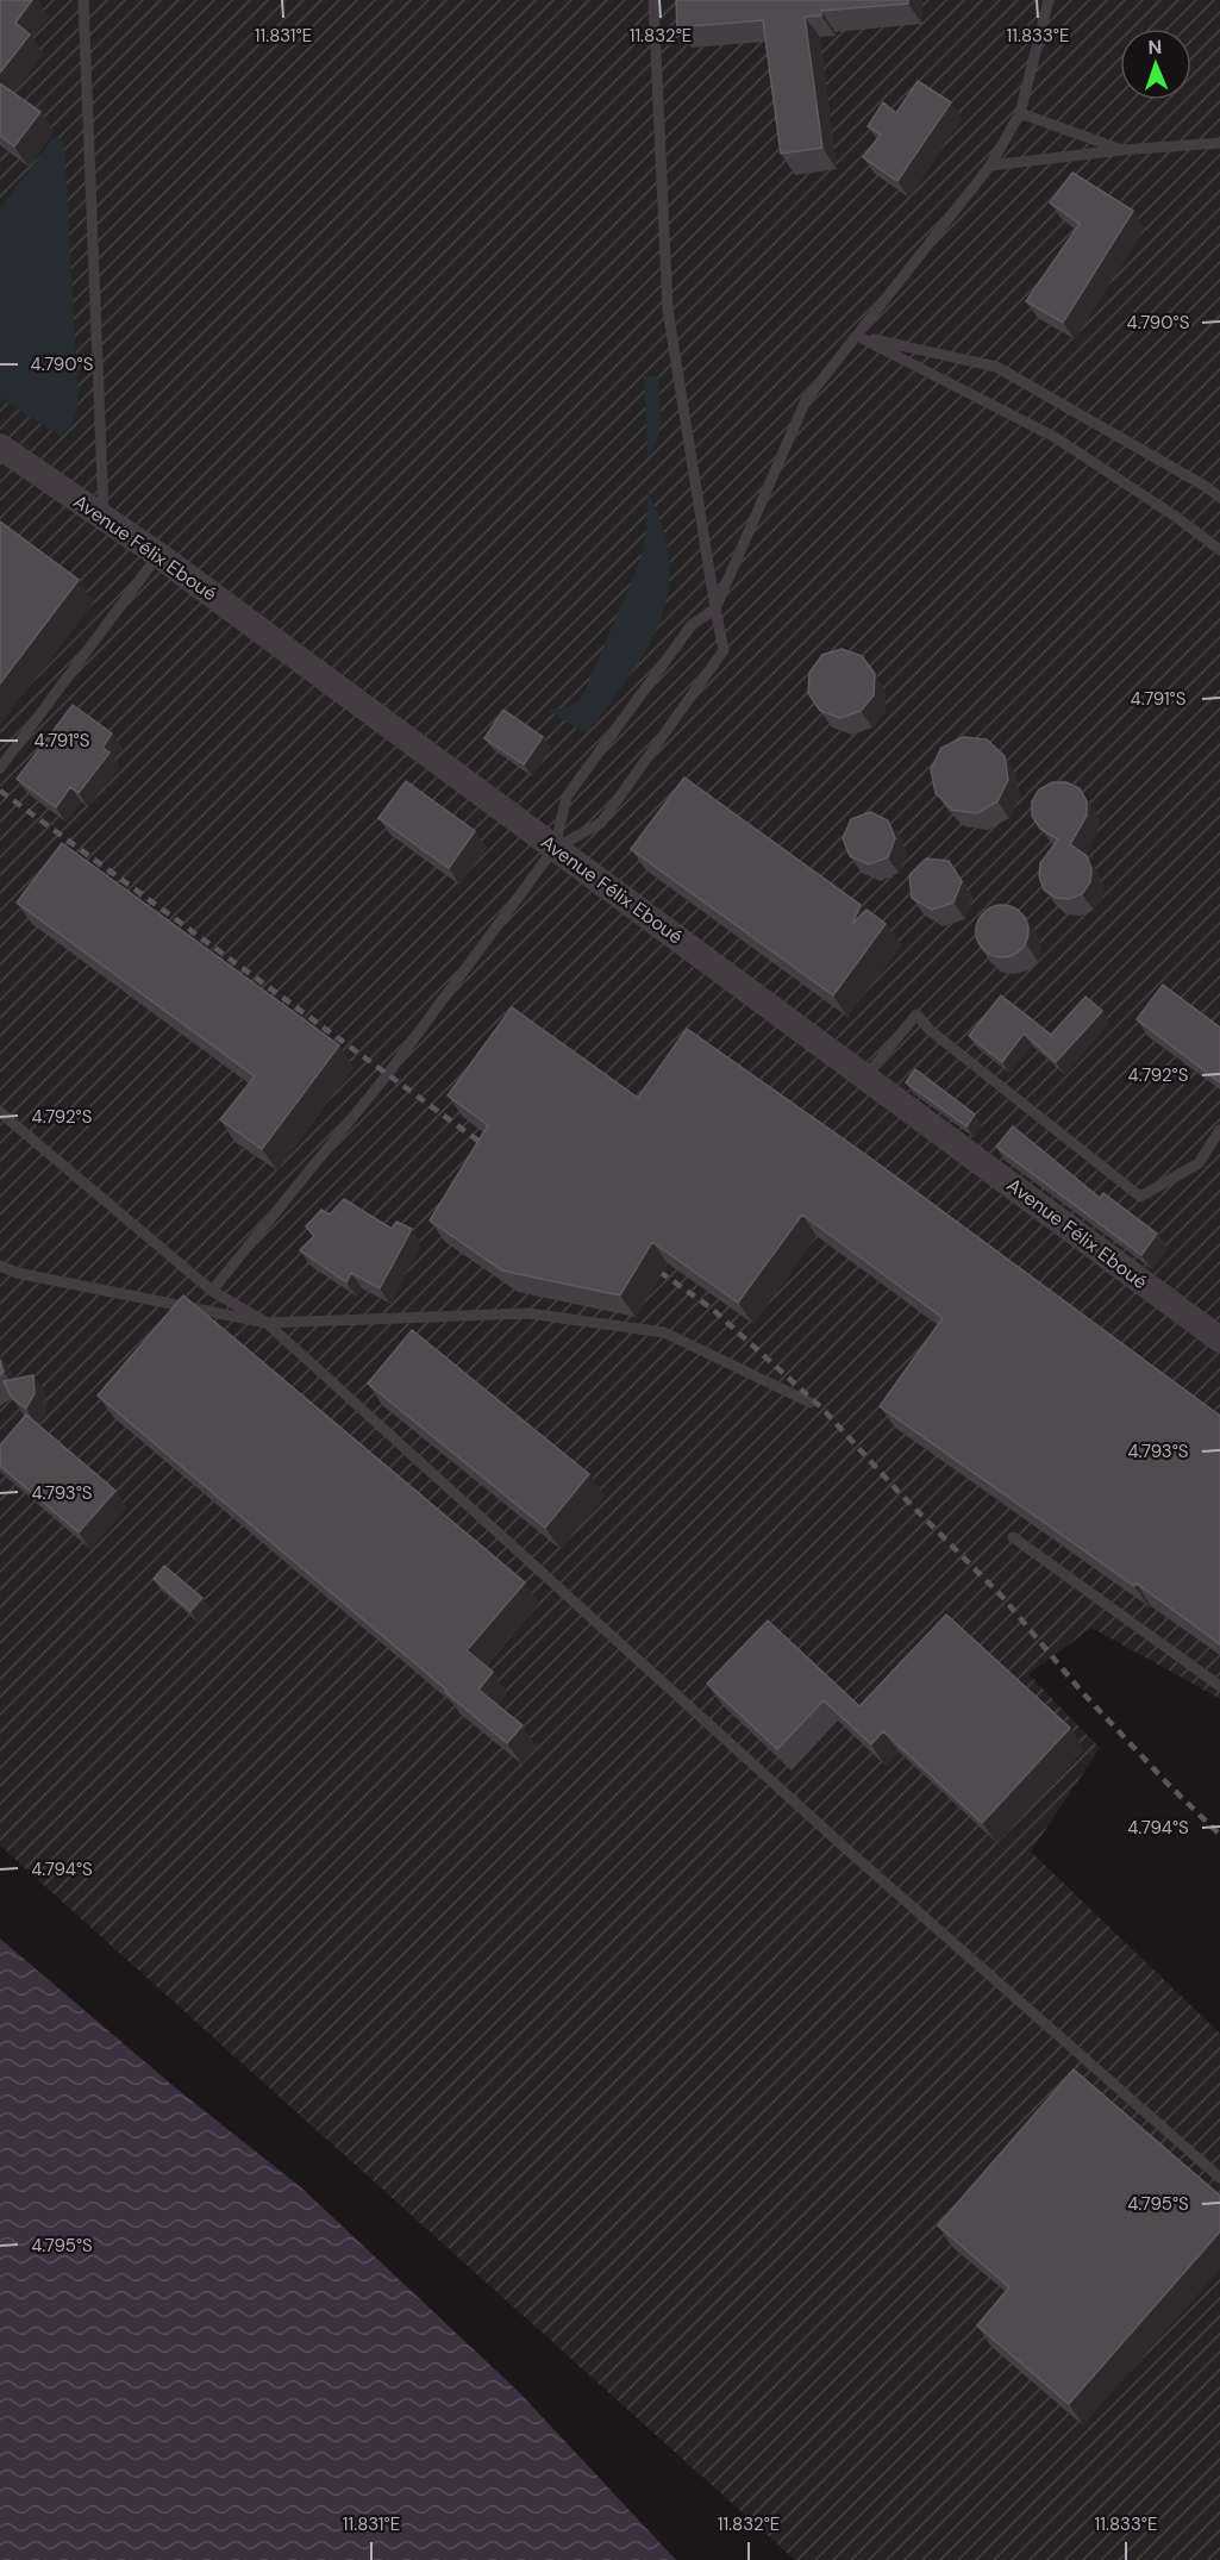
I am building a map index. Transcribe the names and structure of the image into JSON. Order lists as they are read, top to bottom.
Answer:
{
  "streets": {
    "street": ["Avenue Félix Eboué"]
  },
  "north": "top",
  "coordinates": [
    "11.831°E",
    "11.832°E",
    "11.833°E",
    "4.790°S",
    "4.791°S",
    "4.792°S",
    "4.793°S",
    "4.794°S",
    "4.795°S"
  ]
}
